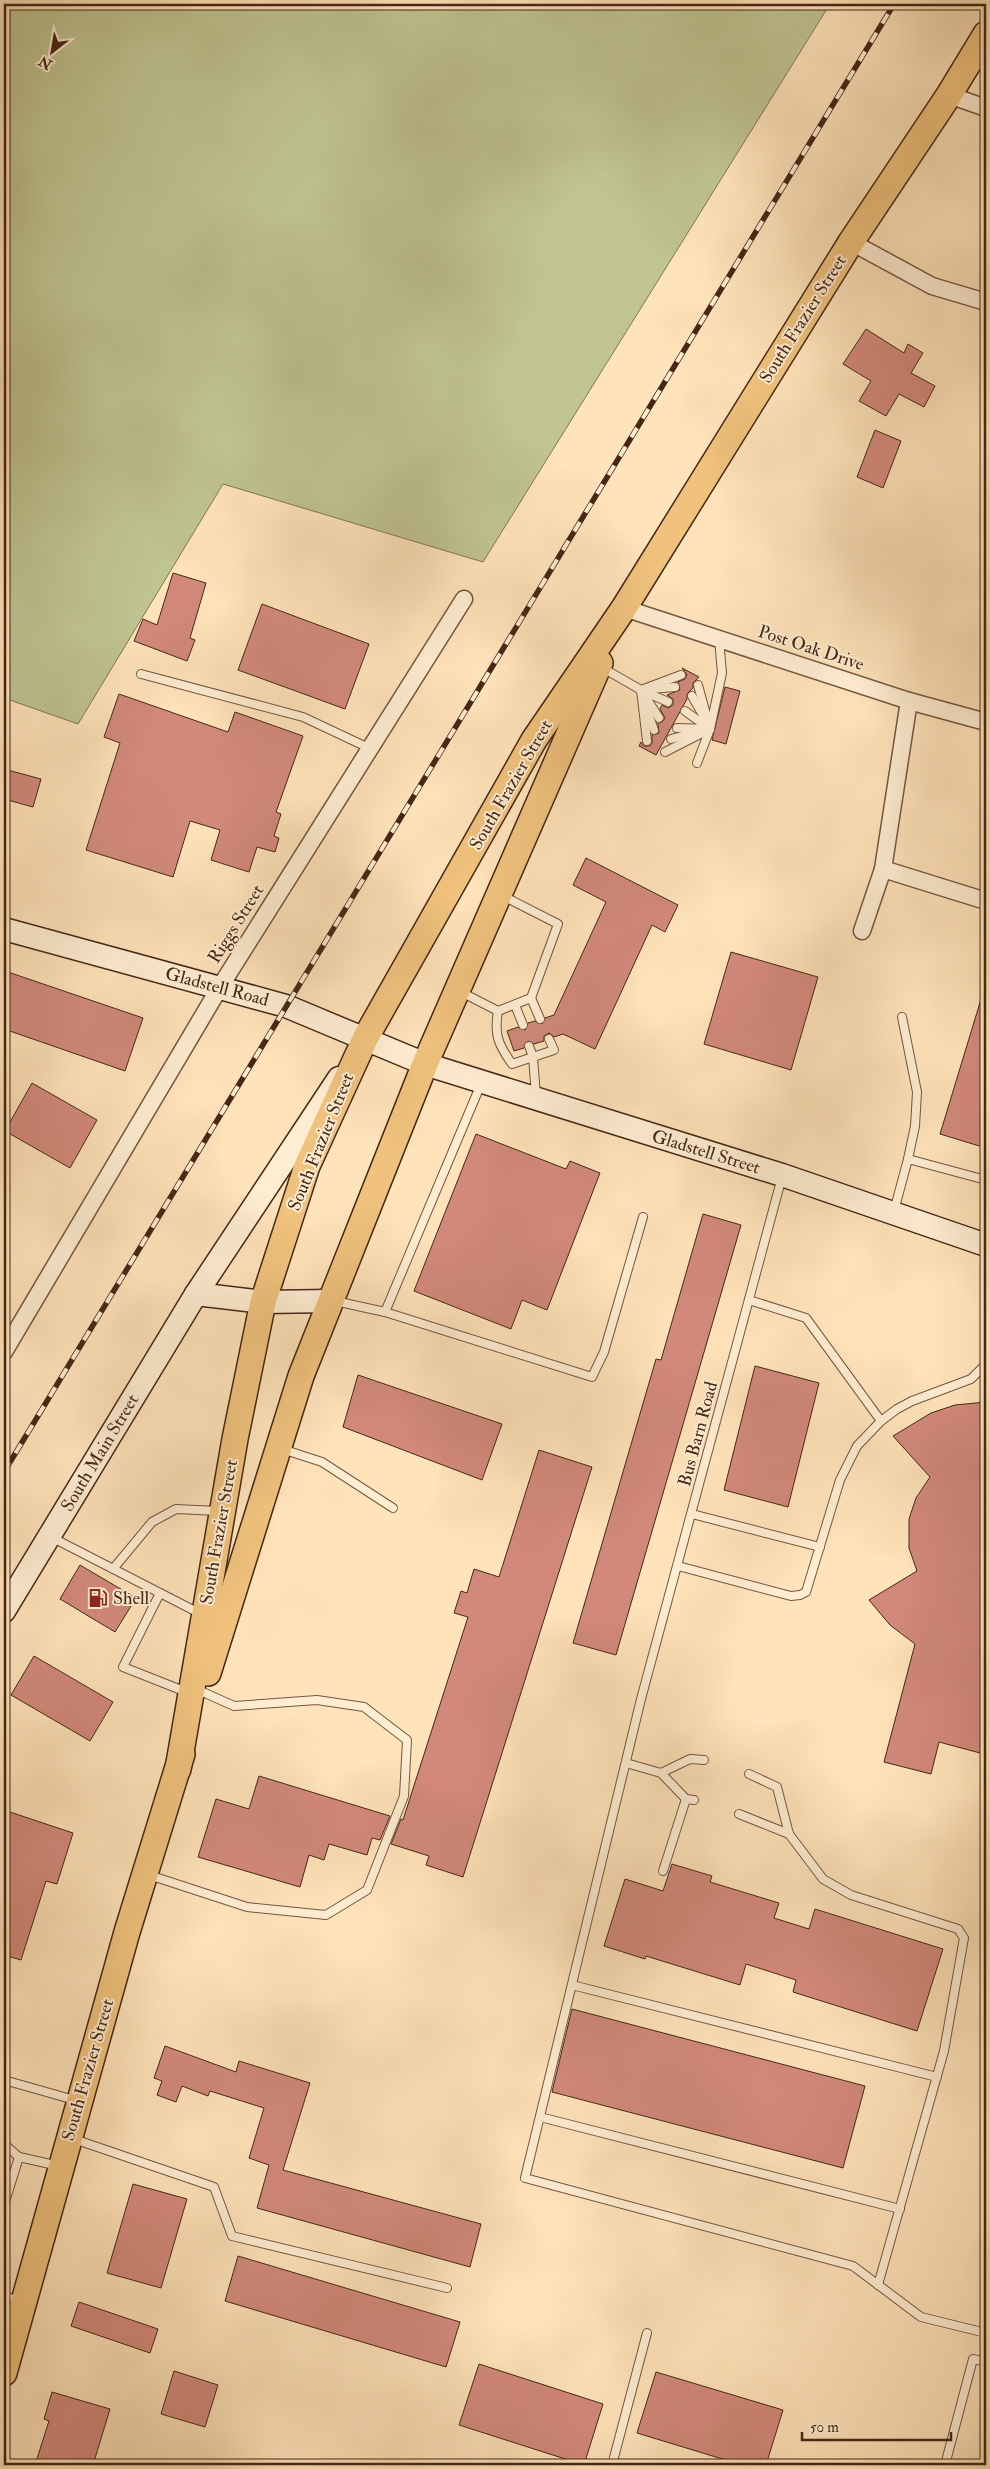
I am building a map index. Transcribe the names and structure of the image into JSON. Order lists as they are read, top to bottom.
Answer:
{
  "streets": {
    "main road": ["South Frazier Street"],
    "street": [
      "Post Oak Drive",
      "Riggs Street",
      "Gladstell Road",
      "Gladstell Street",
      "South Main Street"
    ],
    "lane": ["Bus Barn Road"]
  },
  "crossings": [
    ["South Frazier Street", "Post Oak Drive"],
    ["South Frazier Street", "Gladstell Road"],
    ["South Frazier Street", "Gladstell Street"],
    ["South Frazier Street", "South Main Street"],
    ["Riggs Street", "Gladstell Road"],
    ["Gladstell Road", "Gladstell Street"],
    ["Gladstell Road", "South Main Street"],
    ["Gladstell Street", "Bus Barn Road"]
  ],
  "places": {
    "fuel station": ["Shell"]
  },
  "scale_bar": "50 m",
  "north": "bottom left"
}
